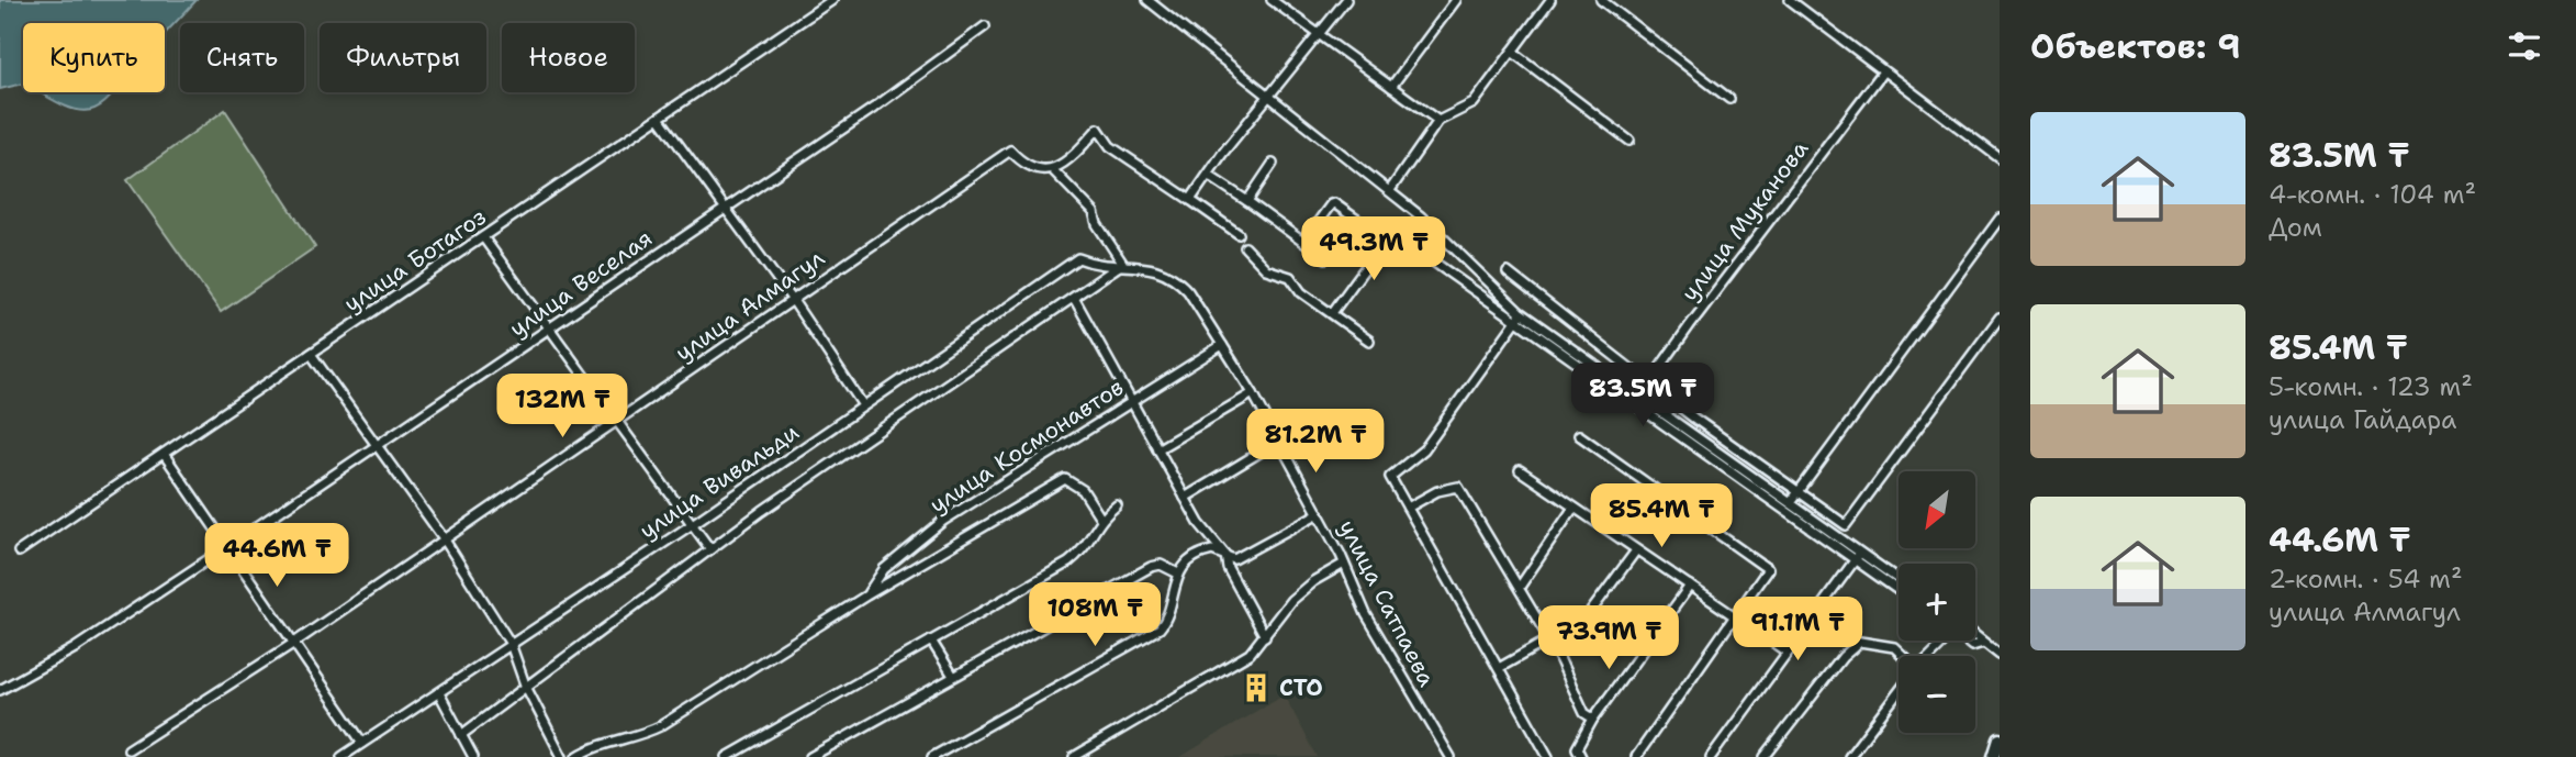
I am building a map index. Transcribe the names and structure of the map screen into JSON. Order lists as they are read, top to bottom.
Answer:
{
  "streets": {
    "street": [
      "улица Муканова",
      "улица Ботагоз",
      "улица Веселая",
      "улица Алмагул",
      "улица Космонавтов",
      "улица Вивальди",
      "улица Сатпаева"
    ]
  },
  "crossings": [
    ["улица Космонавтов", "улица Сатпаева"],
    ["улица Вивальди", "улица Сатпаева"]
  ],
  "places": {
    "building": ["СТО"]
  },
  "north": "bottom left",
  "page": {
    "heading": "Объектов: 9",
    "chip": [
      "Купить",
      "Снять",
      "Фильтры",
      "Новое"
    ],
    "list": [
      {
        "name": "83.5M ₸",
        "note": "4-комн. · 104 m² · Дом"
      },
      {
        "name": "85.4M ₸",
        "note": "5-комн. · 123 m² · улица Гайдара"
      },
      {
        "name": "44.6M ₸",
        "note": "2-комн. · 54 m² · улица Алмагул"
      }
    ],
    "price": [
      "49.3M ₸",
      "83.5M ₸",
      "132M ₸",
      "81.2M ₸",
      "85.4M ₸",
      "44.6M ₸",
      "108M ₸",
      "91.1M ₸",
      "73.9M ₸"
    ],
    "map_buttons": ["+", "−"]
  }
}
